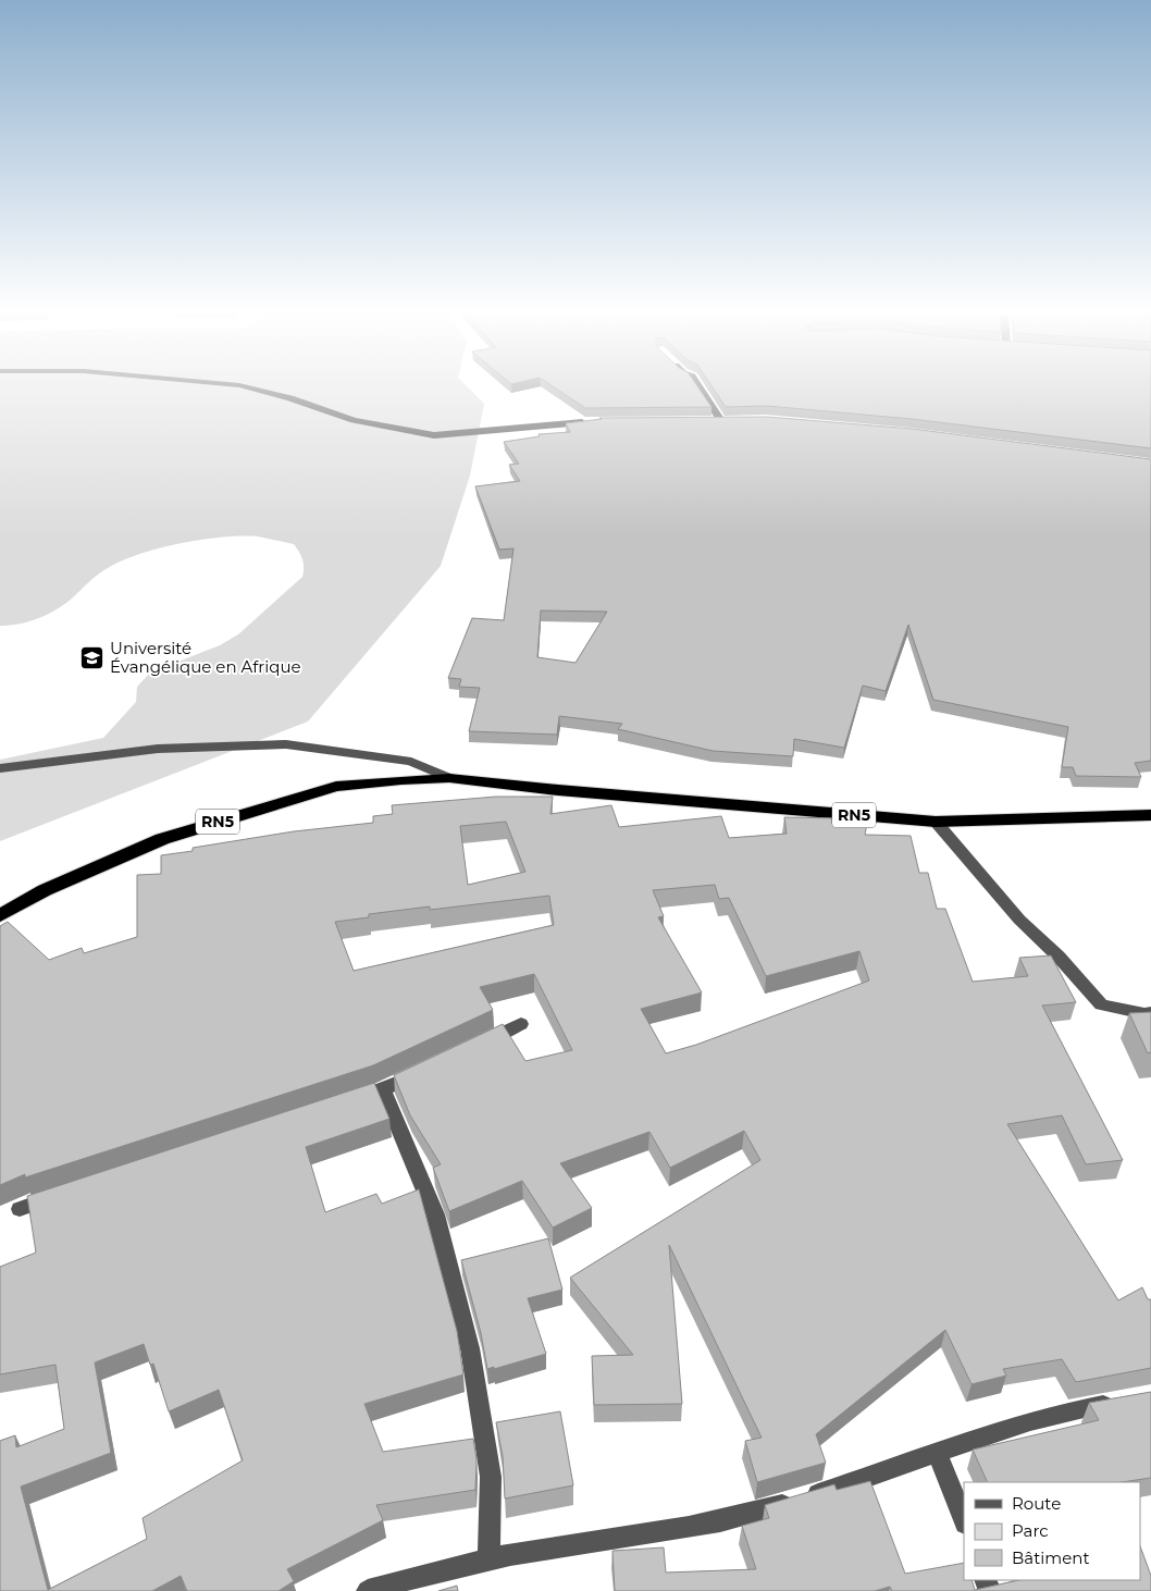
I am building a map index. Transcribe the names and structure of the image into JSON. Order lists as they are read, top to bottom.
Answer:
{
  "streets": {
    "highway": ["RN5"]
  },
  "places": {
    "school or university": ["Université Évangélique en Afrique"]
  },
  "legend": ["Route", "Parc", "Bâtiment"]
}
